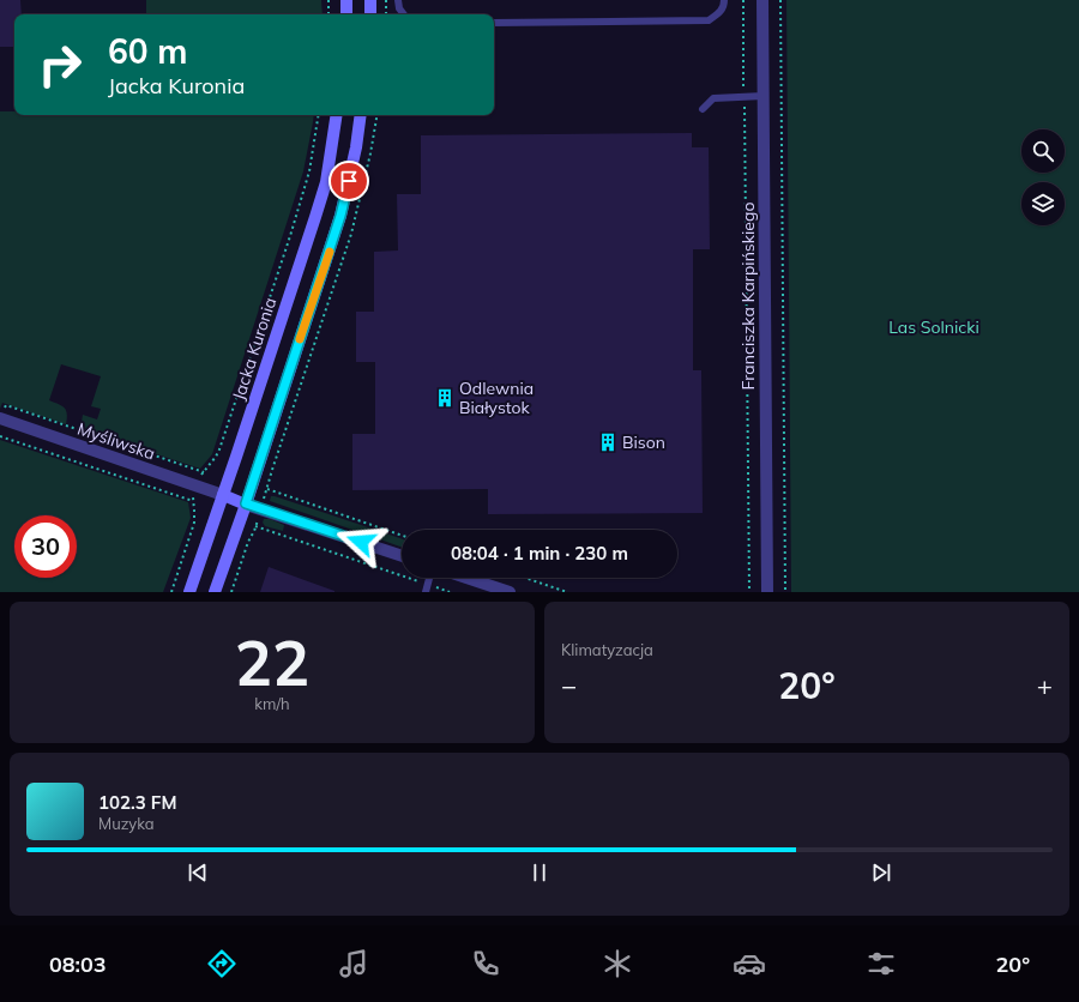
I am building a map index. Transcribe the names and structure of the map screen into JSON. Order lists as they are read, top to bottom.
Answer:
{
  "streets": {
    "main road": ["Jacka Kuronia"],
    "street": ["Franciszka Karpińskiego", "Myśliwska"]
  },
  "crossings": [
    ["Jacka Kuronia", "Myśliwska"]
  ],
  "parks": ["Las Solnicki"],
  "places": {
    "building": ["Odlewnia Białystok", "Bison"]
  },
  "page": {
    "turn": ["60 m", "Jacka Kuronia"],
    "limit": "30",
    "trip": "08:04 · 1 min · 230 m",
    "tile": [
      ["22", "km/h"],
      "Klimatyzacja"
    ],
    "heat": ["−", "20°", "+"],
    "song": ["102.3 FM", "Muzyka"],
    "tabs": ["08:03", "20°"]
  }
}
